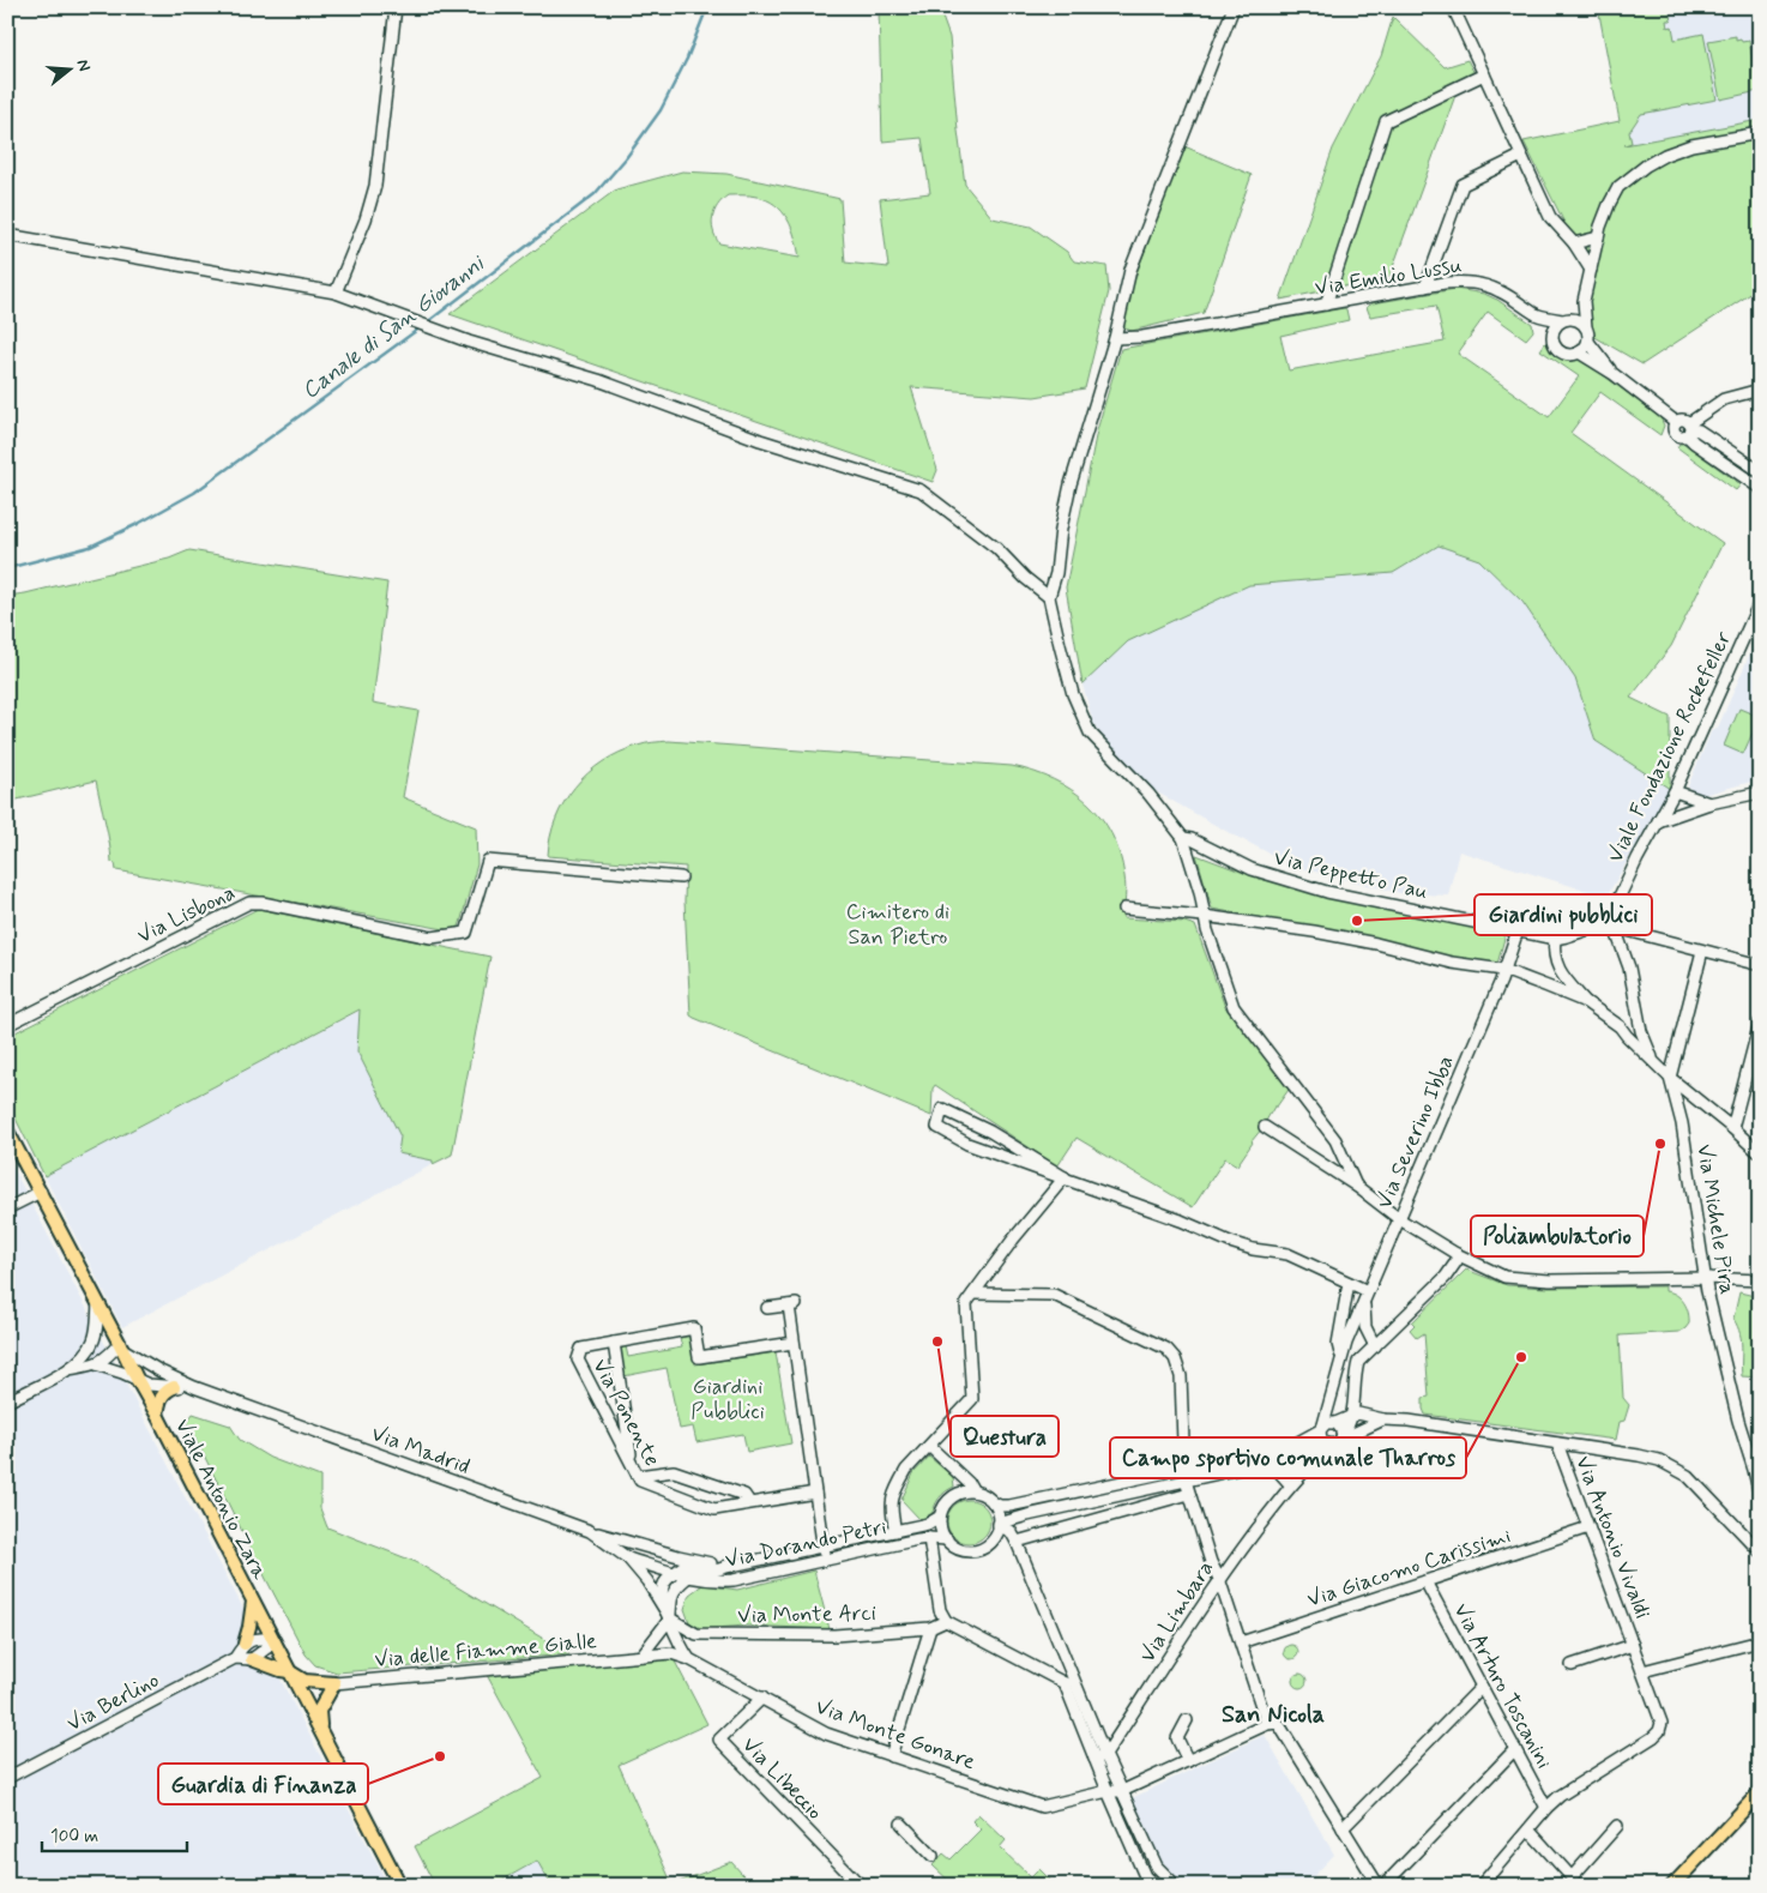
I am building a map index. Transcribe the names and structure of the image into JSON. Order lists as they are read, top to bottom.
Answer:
{
  "streets": {
    "main road": ["Viale Antonio Zara"],
    "street": [
      "Via Emilio Lussu",
      "Viale Fondazione Rockefeller",
      "Via Peppetto Pau",
      "Via Lisbona",
      "Via Severino Ibba",
      "Via Michele Pira",
      "Via Ponente",
      "Via Madrid",
      "Via Antonio Vivaldi",
      "Via Dorando Petri",
      "Via Giacomo Carissimi",
      "Via Limbara",
      "Via Monte Arci",
      "Via delle Fiamme Gialle",
      "Via Arturo Toscanini",
      "Via Berlino",
      "Via Monte Gonare",
      "Via Libeccio"
    ]
  },
  "crossings": [
    ["Via Peppetto Pau", "Via Severino Ibba"],
    ["Via Severino Ibba", "Via Limbara"],
    ["Via Madrid", "Viale Antonio Zara"],
    ["Via Madrid", "Via Dorando Petri"],
    ["Via Antonio Vivaldi", "Via Giacomo Carissimi"],
    ["Via Antonio Vivaldi", "Via Arturo Toscanini"],
    ["Via Giacomo Carissimi", "Via Arturo Toscanini"],
    ["Via delle Fiamme Gialle", "Via Monte Gonare"],
    ["Via Monte Gonare", "Via Libeccio"]
  ],
  "districts": ["San Nicola"],
  "water": ["Canale di San Giovanni"],
  "parks": ["Cimitero di San Pietro", "Giardini Pubblici"],
  "places": [
    "Giardini pubblici",
    "Poliambulatorio",
    "Questura",
    "Campo sportivo comunale Tharros",
    "Guardia di Finanza"
  ],
  "scale_bar": "100 m",
  "north": "right"
}
